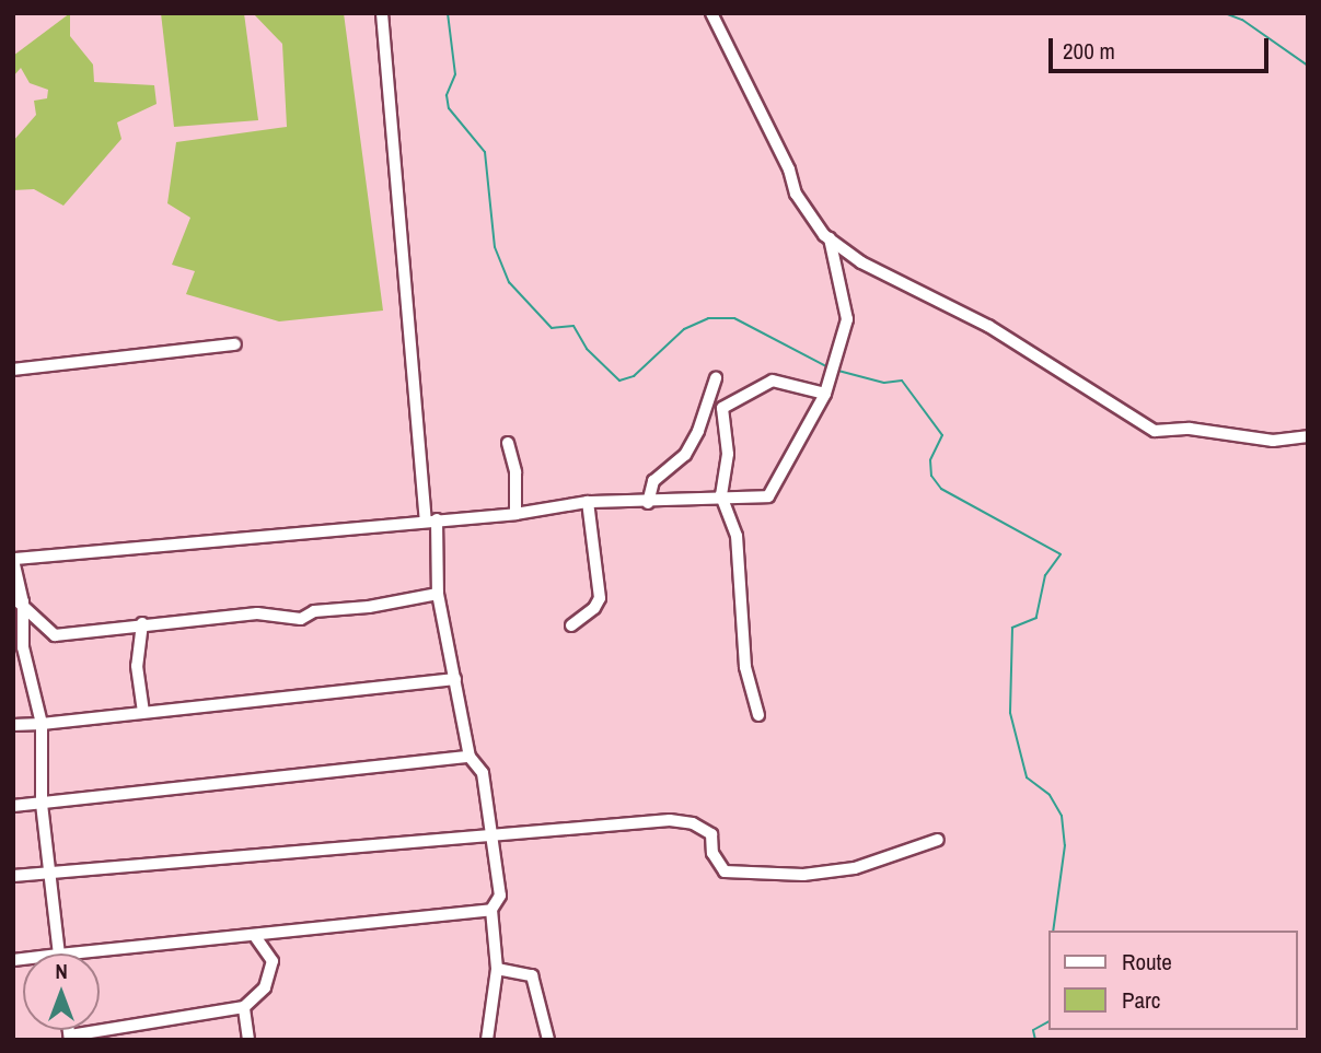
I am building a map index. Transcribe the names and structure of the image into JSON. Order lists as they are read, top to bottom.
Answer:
{
  "legend": ["Route", "Parc"],
  "scale_bar": "200 m",
  "north": "top"
}
